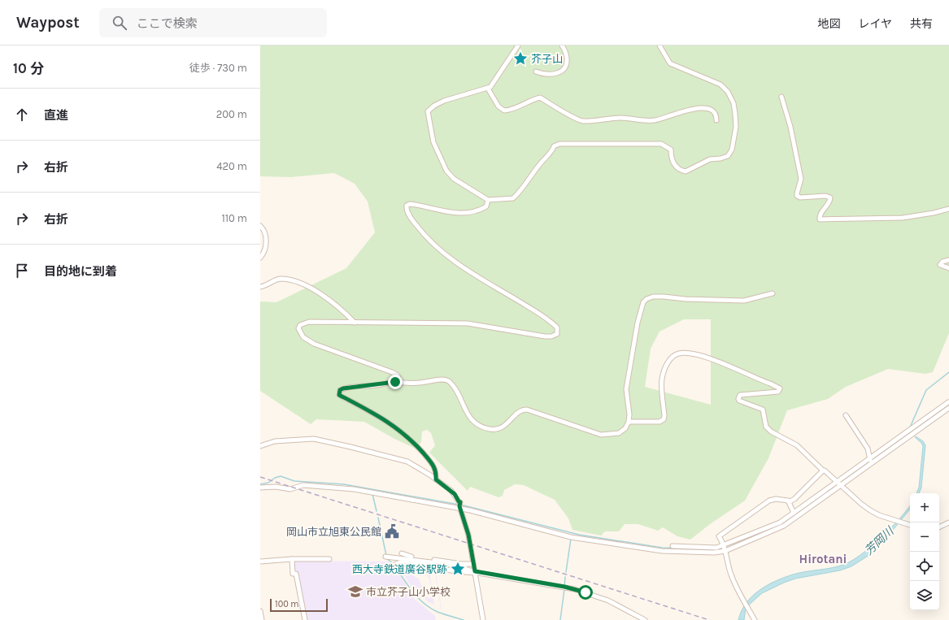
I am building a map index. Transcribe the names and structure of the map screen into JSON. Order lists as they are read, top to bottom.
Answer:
{
  "districts": ["Hirotani"],
  "water": ["芳岡川"],
  "places": {
    "place": ["芥子山", "西大寺鉄道廣谷駅跡"],
    "public building": ["岡山市立旭東公民館"],
    "school or university": ["市立芥子山小学校"]
  },
  "scale_bar": "100 m",
  "page": {
    "header": "Waypost",
    "search": "ここで検索",
    "nav": ["地図", "レイヤ", "共有"],
    "heading": ["10 分", "徒歩 · 730 m"],
    "list": [
      ["直進", "200 m"],
      ["右折", "420 m"],
      ["右折", "110 m"],
      "目的地に到着"
    ],
    "map_buttons": ["+", "−"],
    "scale": "100 m"
  }
}
